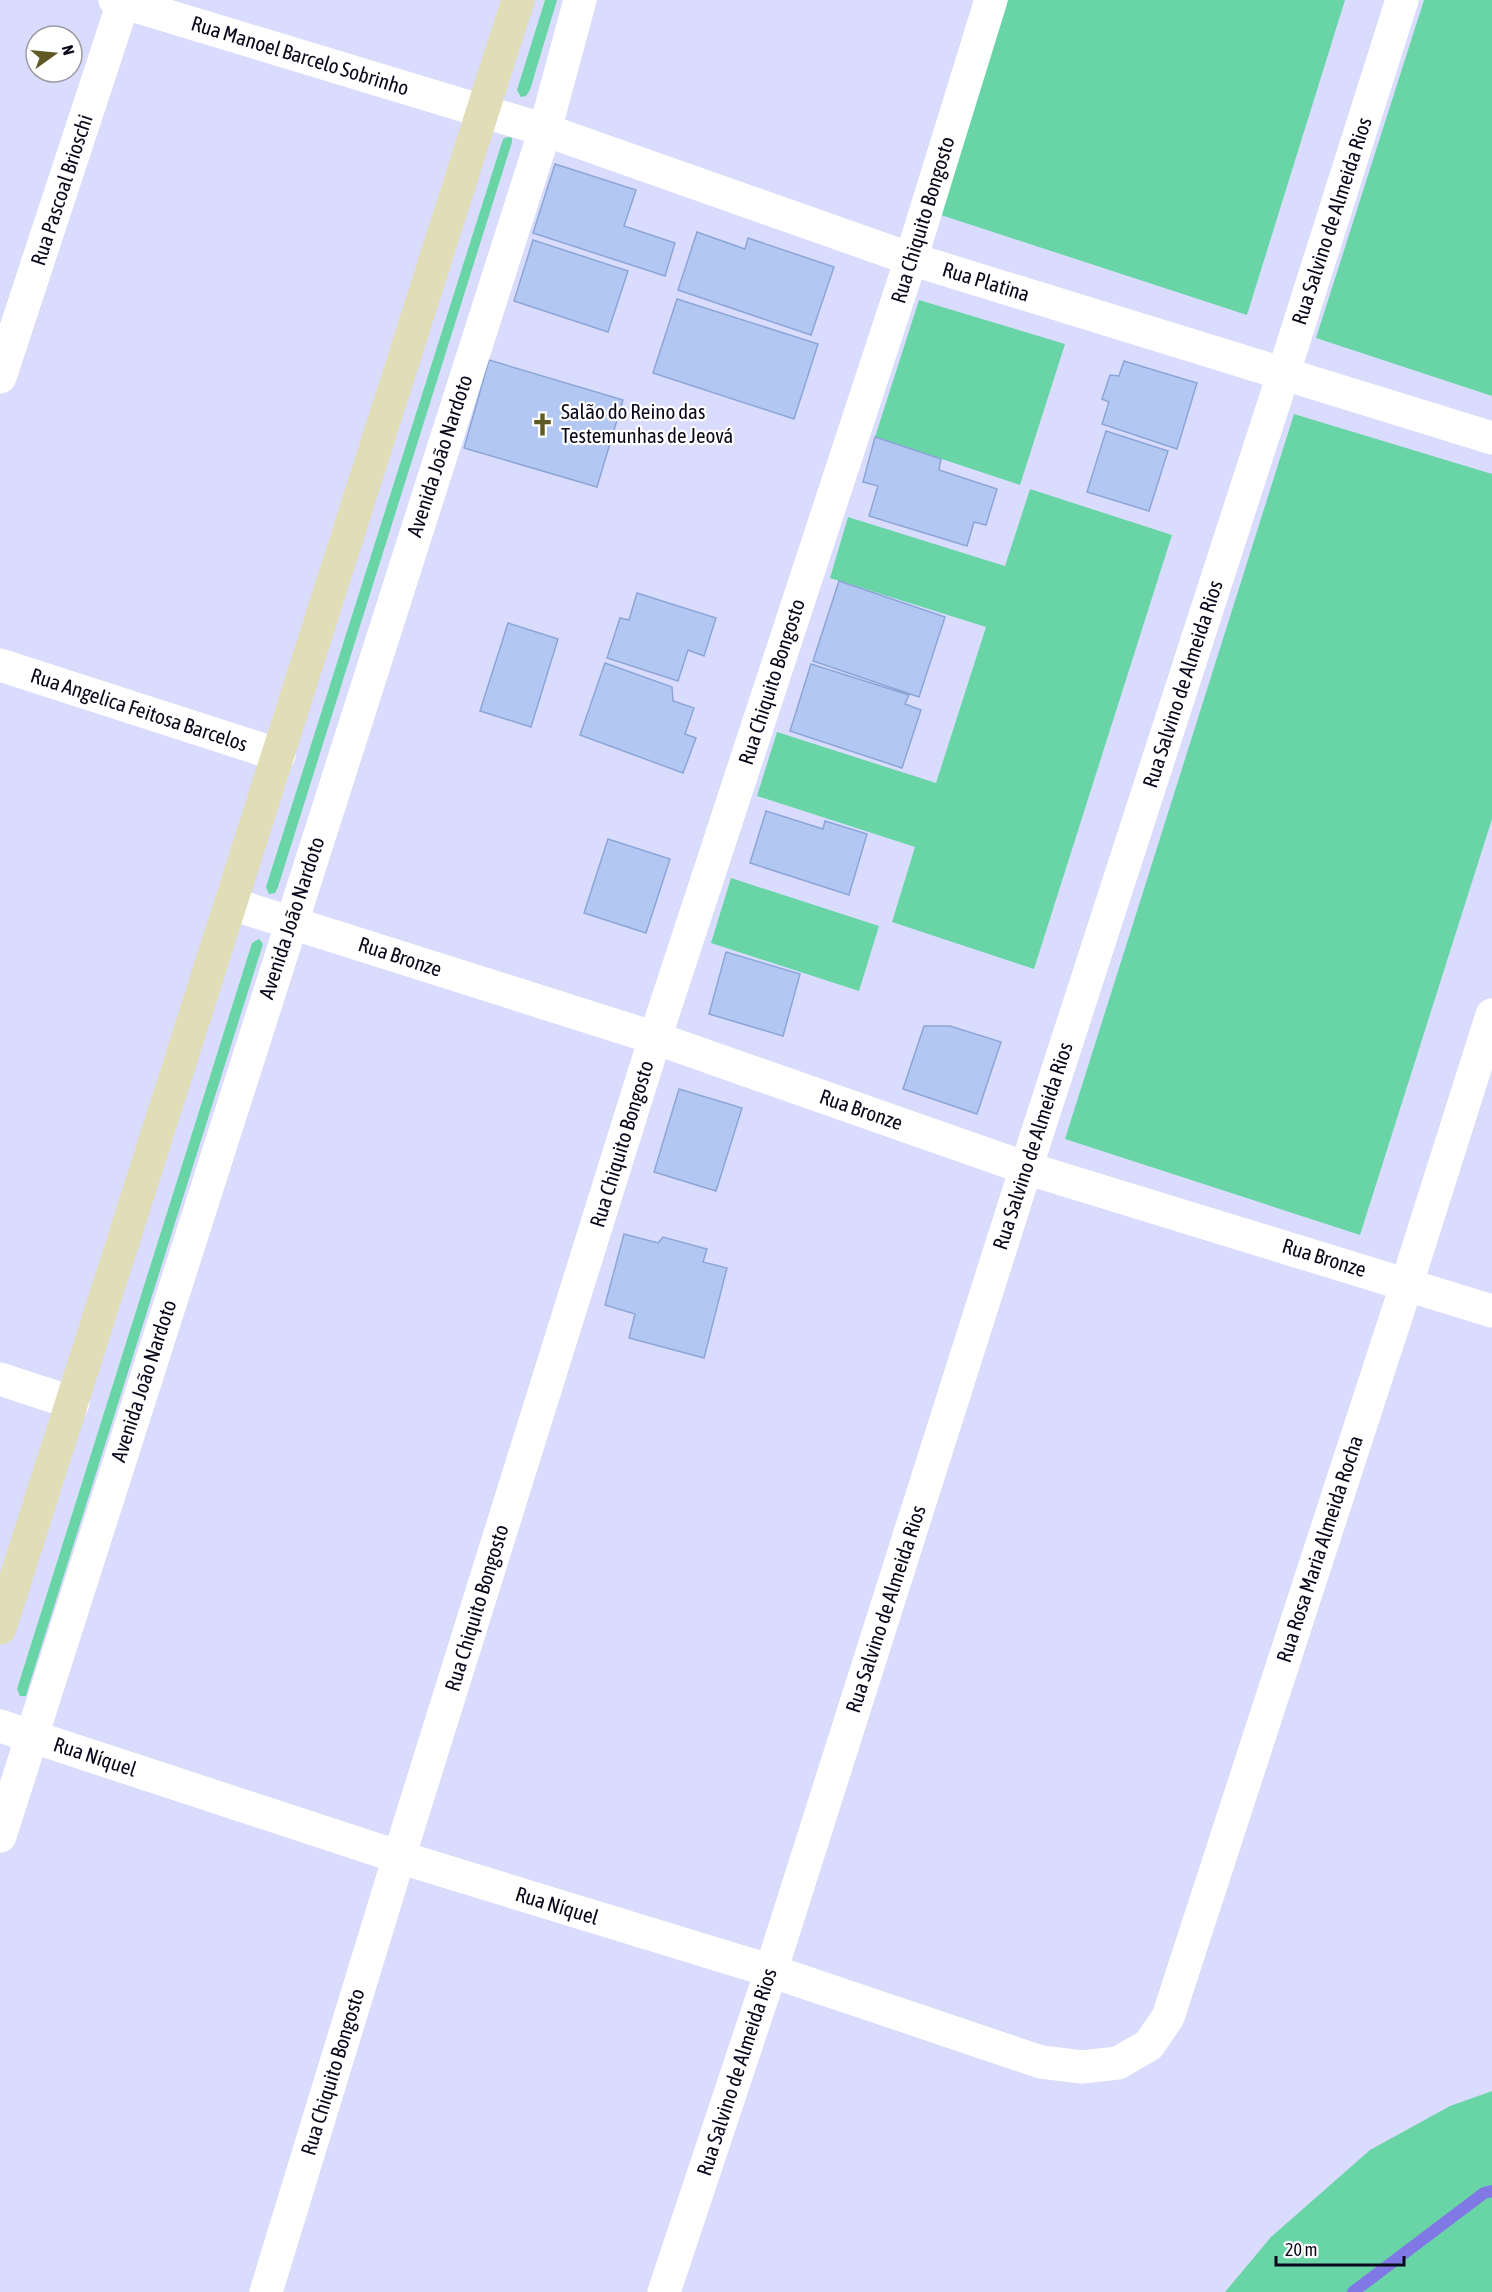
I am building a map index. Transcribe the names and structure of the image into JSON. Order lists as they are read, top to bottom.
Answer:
{
  "streets": {
    "street": [
      "Rua Manoel Barcelo Sobrinho",
      "Rua Pascoal Brioschi",
      "Rua Chiquito Bongosto",
      "Rua Salvino de Almeida Rios",
      "Rua Platina",
      "Avenida João Nardoto",
      "Rua Angelica Feitosa Barcelos",
      "Rua Bronze",
      "Rua Rosa Maria Almeida Rocha",
      "Rua Níquel"
    ]
  },
  "crossings": [
    ["Rua Manoel Barcelo Sobrinho", "Rua Pascoal Brioschi"],
    ["Rua Manoel Barcelo Sobrinho", "Rua Platina"],
    ["Rua Chiquito Bongosto", "Rua Platina"],
    ["Rua Chiquito Bongosto", "Rua Bronze"],
    ["Rua Chiquito Bongosto", "Rua Níquel"],
    ["Rua Salvino de Almeida Rios", "Rua Platina"],
    ["Rua Salvino de Almeida Rios", "Rua Bronze"],
    ["Rua Salvino de Almeida Rios", "Rua Níquel"],
    ["Rua Platina", "Avenida João Nardoto"],
    ["Avenida João Nardoto", "Rua Bronze"],
    ["Avenida João Nardoto", "Rua Níquel"],
    ["Rua Bronze", "Rua Rosa Maria Almeida Rocha"],
    ["Rua Rosa Maria Almeida Rocha", "Rua Níquel"]
  ],
  "places": {
    "church": ["Salão do Reino das Testemunhas de Jeová"]
  },
  "scale_bar": "20 m",
  "north": "right"
}
